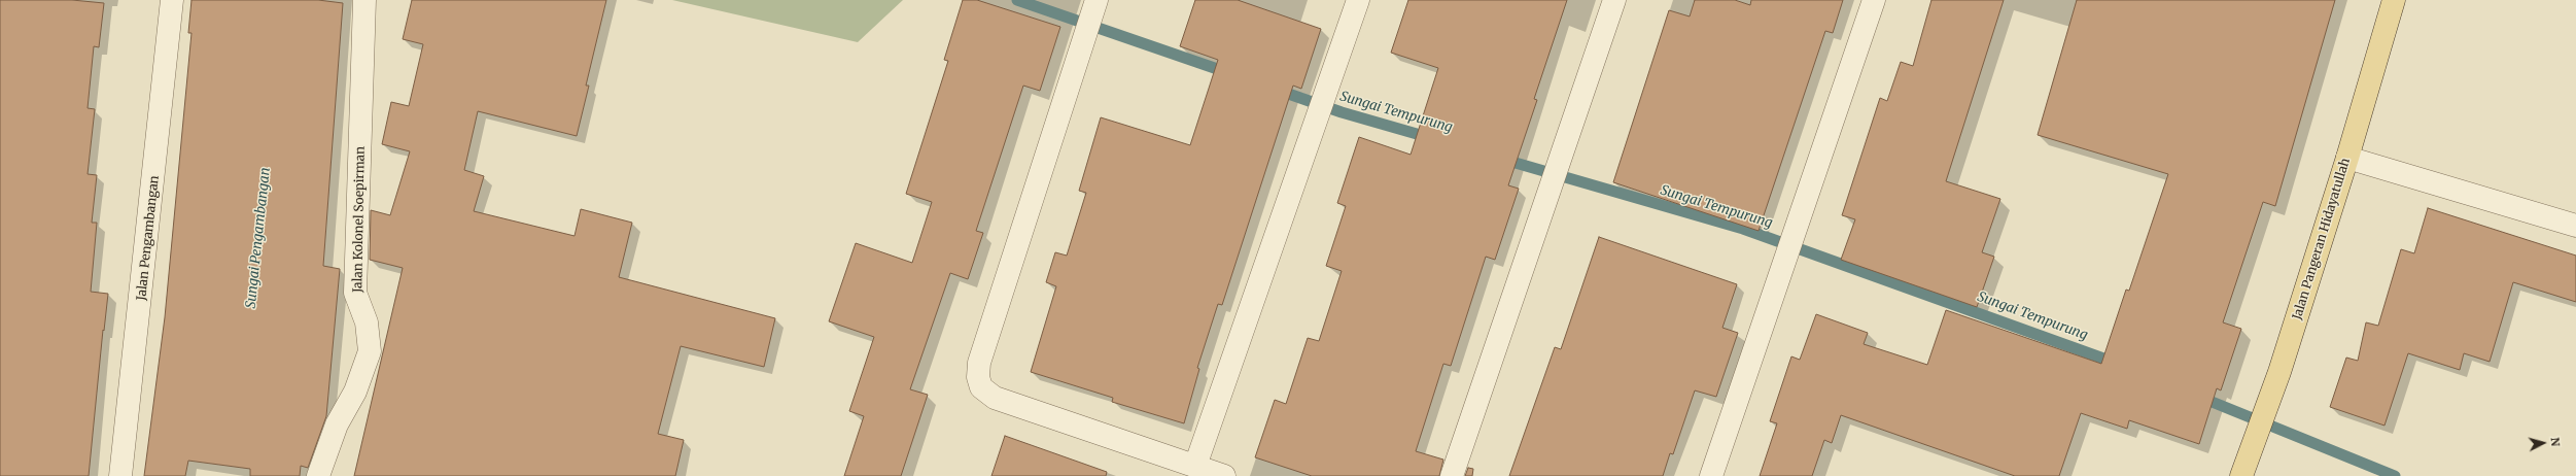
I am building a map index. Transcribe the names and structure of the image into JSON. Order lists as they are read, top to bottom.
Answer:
{
  "streets": {
    "main road": ["Jalan Pangeran Hidayatullah"],
    "street": ["Jalan Kolonel Soepirman", "Jalan Pengambangan"]
  },
  "water": ["Sungai Tempurung", "Sungai Pengambangan"],
  "north": "right"
}
